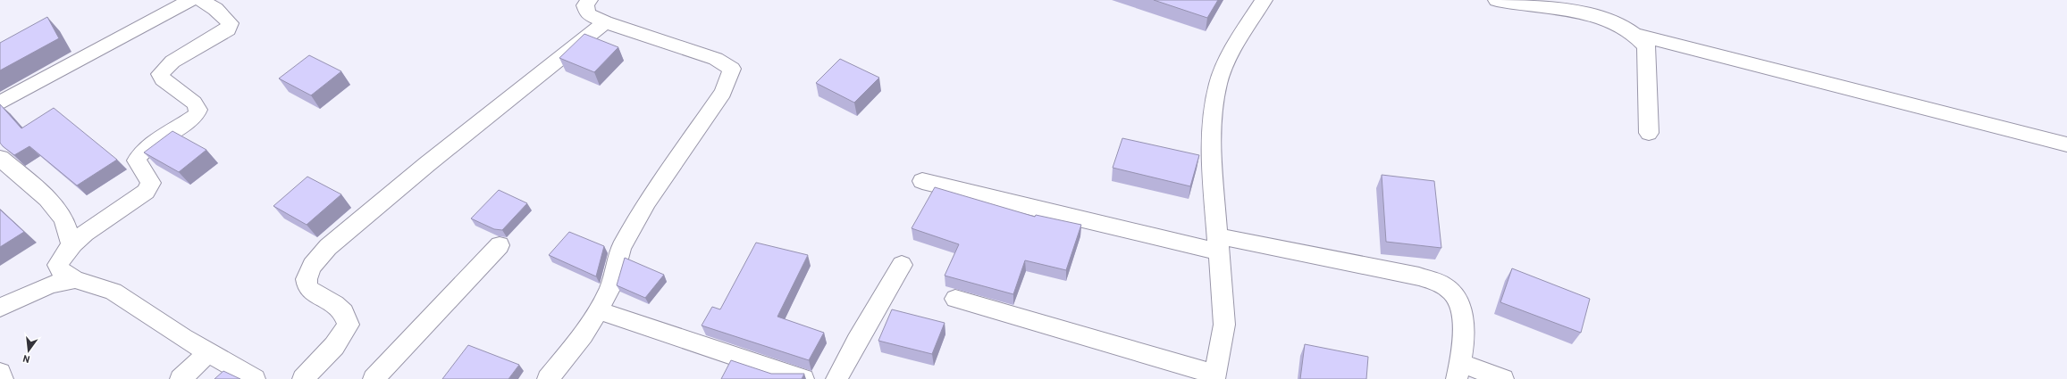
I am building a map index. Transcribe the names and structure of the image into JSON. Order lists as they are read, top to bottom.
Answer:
{
  "north": "bottom"
}
